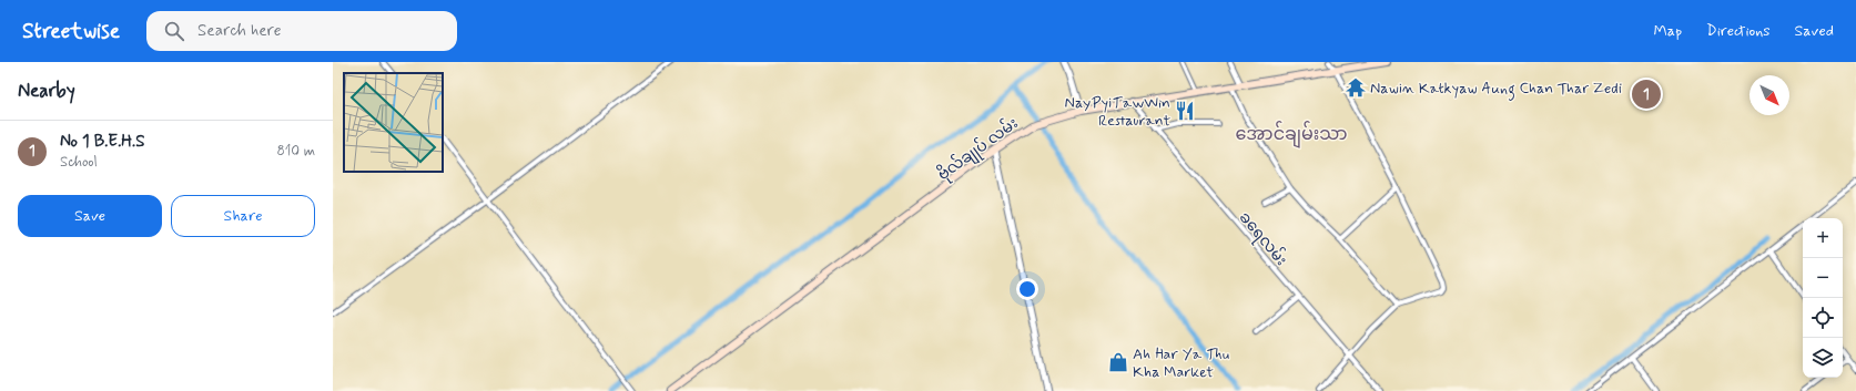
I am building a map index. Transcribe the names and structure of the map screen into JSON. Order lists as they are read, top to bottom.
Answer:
{
  "streets": {
    "main road": ["ဗိုလ်ချုပ် လမ်း"],
    "street": ["ခရေလမ်း"]
  },
  "crossings": [
    ["ဗိုလ်ချုပ် လမ်း", "ခရေလမ်း"]
  ],
  "districts": ["အောင်ချမ်းသာ"],
  "places": {
    "temple": ["Nawin Katkyaw Aung Chan Thar Zedi"],
    "restaurant": ["NayPyiTawWin Restaurant"],
    "shop": ["Ah Har Ya Thu Kha Market"]
  },
  "north": "bottom right",
  "page": {
    "header": "Streetwise",
    "search": "Search here",
    "nav": ["Map", "Directions", "Saved"],
    "heading": "Nearby",
    "pins": "1",
    "list": [
      {
        "mark": "1",
        "name": "No 1 B.E.H.S",
        "note": "School",
        "value": "810 m"
      }
    ],
    "buttons": ["Save", "Share"],
    "map_buttons": ["+", "−"]
  }
}
